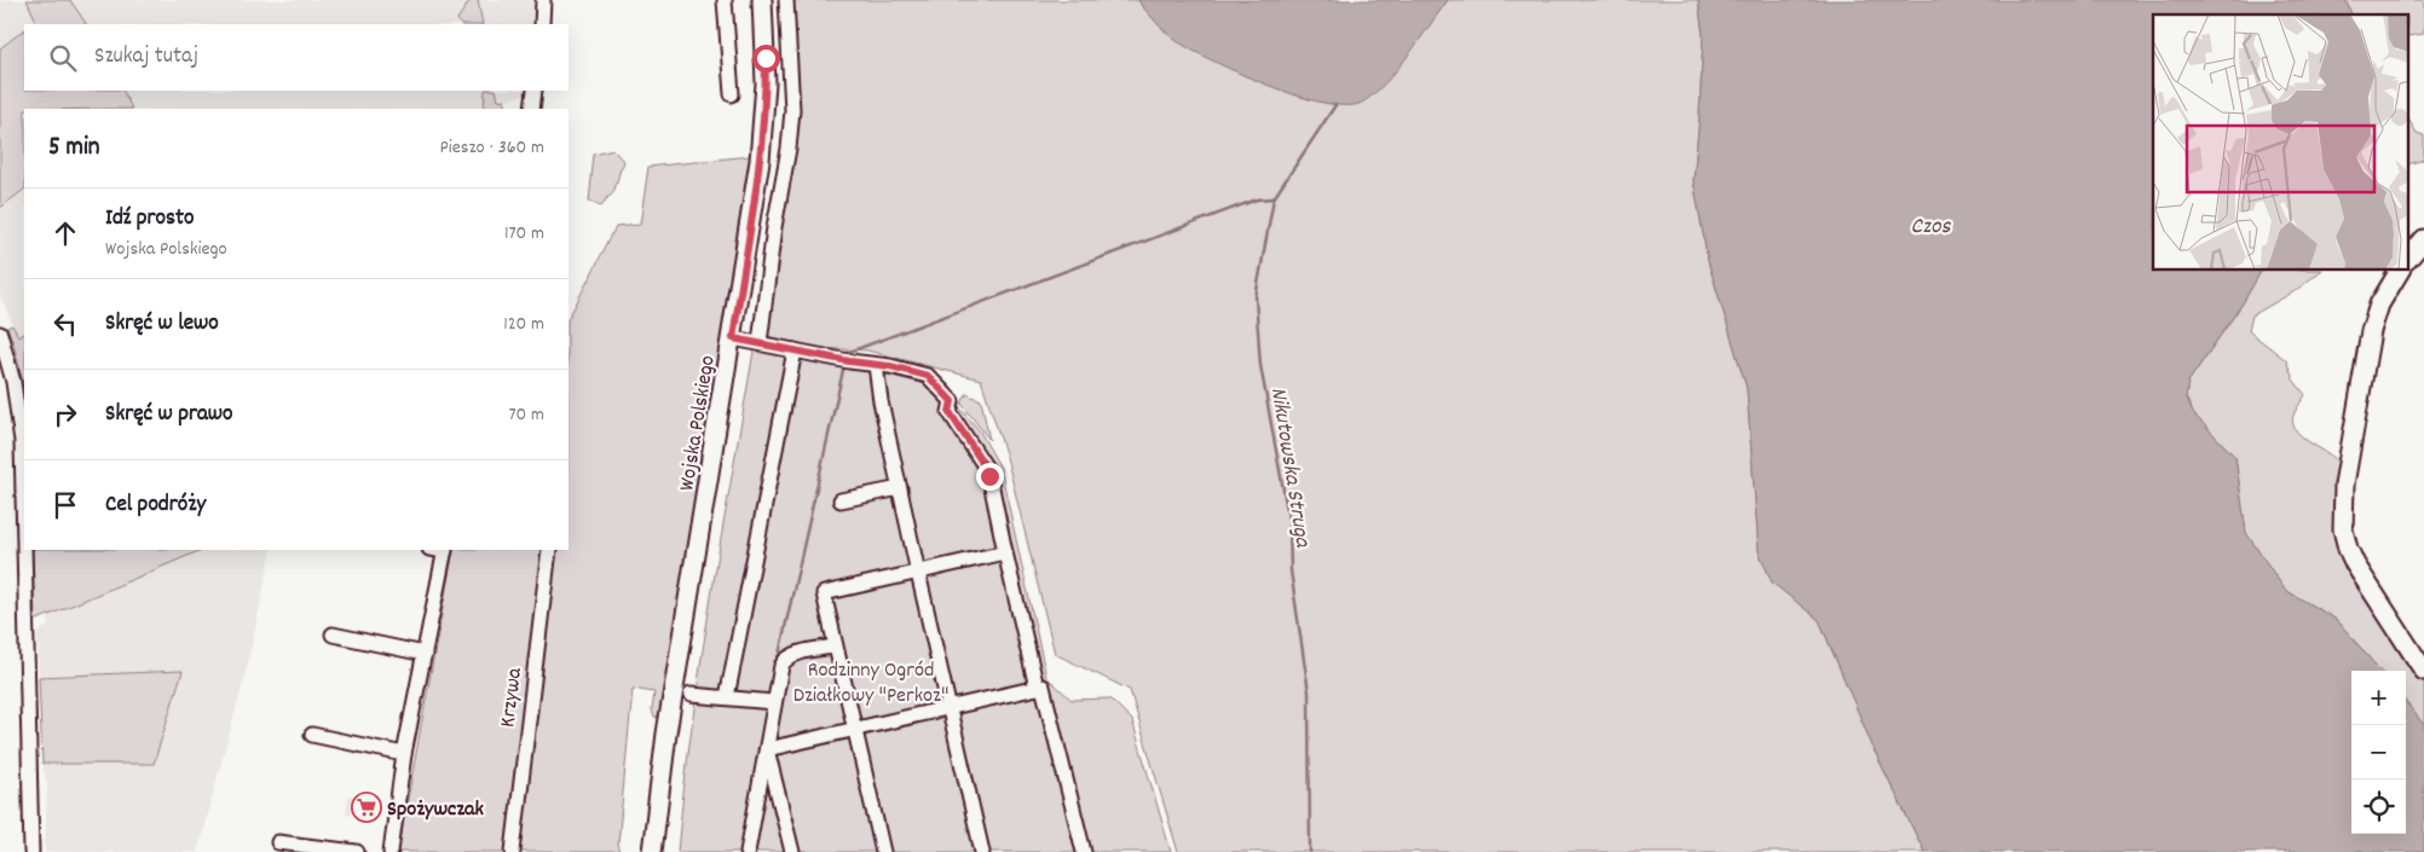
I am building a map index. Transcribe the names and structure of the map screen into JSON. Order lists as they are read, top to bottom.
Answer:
{
  "streets": {
    "street": ["Wojska Polskiego", "Krzywa"]
  },
  "water": ["Czos", "Nikutowska Struga"],
  "parks": ["Rodzinny Ogród Działkowy \"Perkoz\""],
  "places": {
    "supermarket": ["Spożywczak"]
  },
  "page": {
    "search": "Szukaj tutaj",
    "heading": ["5 min", "Pieszo · 360 m"],
    "list": [
      ["Idź prosto", "Wojska Polskiego", "170 m"],
      ["Skręć w lewo", "120 m"],
      ["Skręć w prawo", "70 m"],
      "Cel podróży"
    ],
    "map_buttons": ["+", "−"]
  }
}
